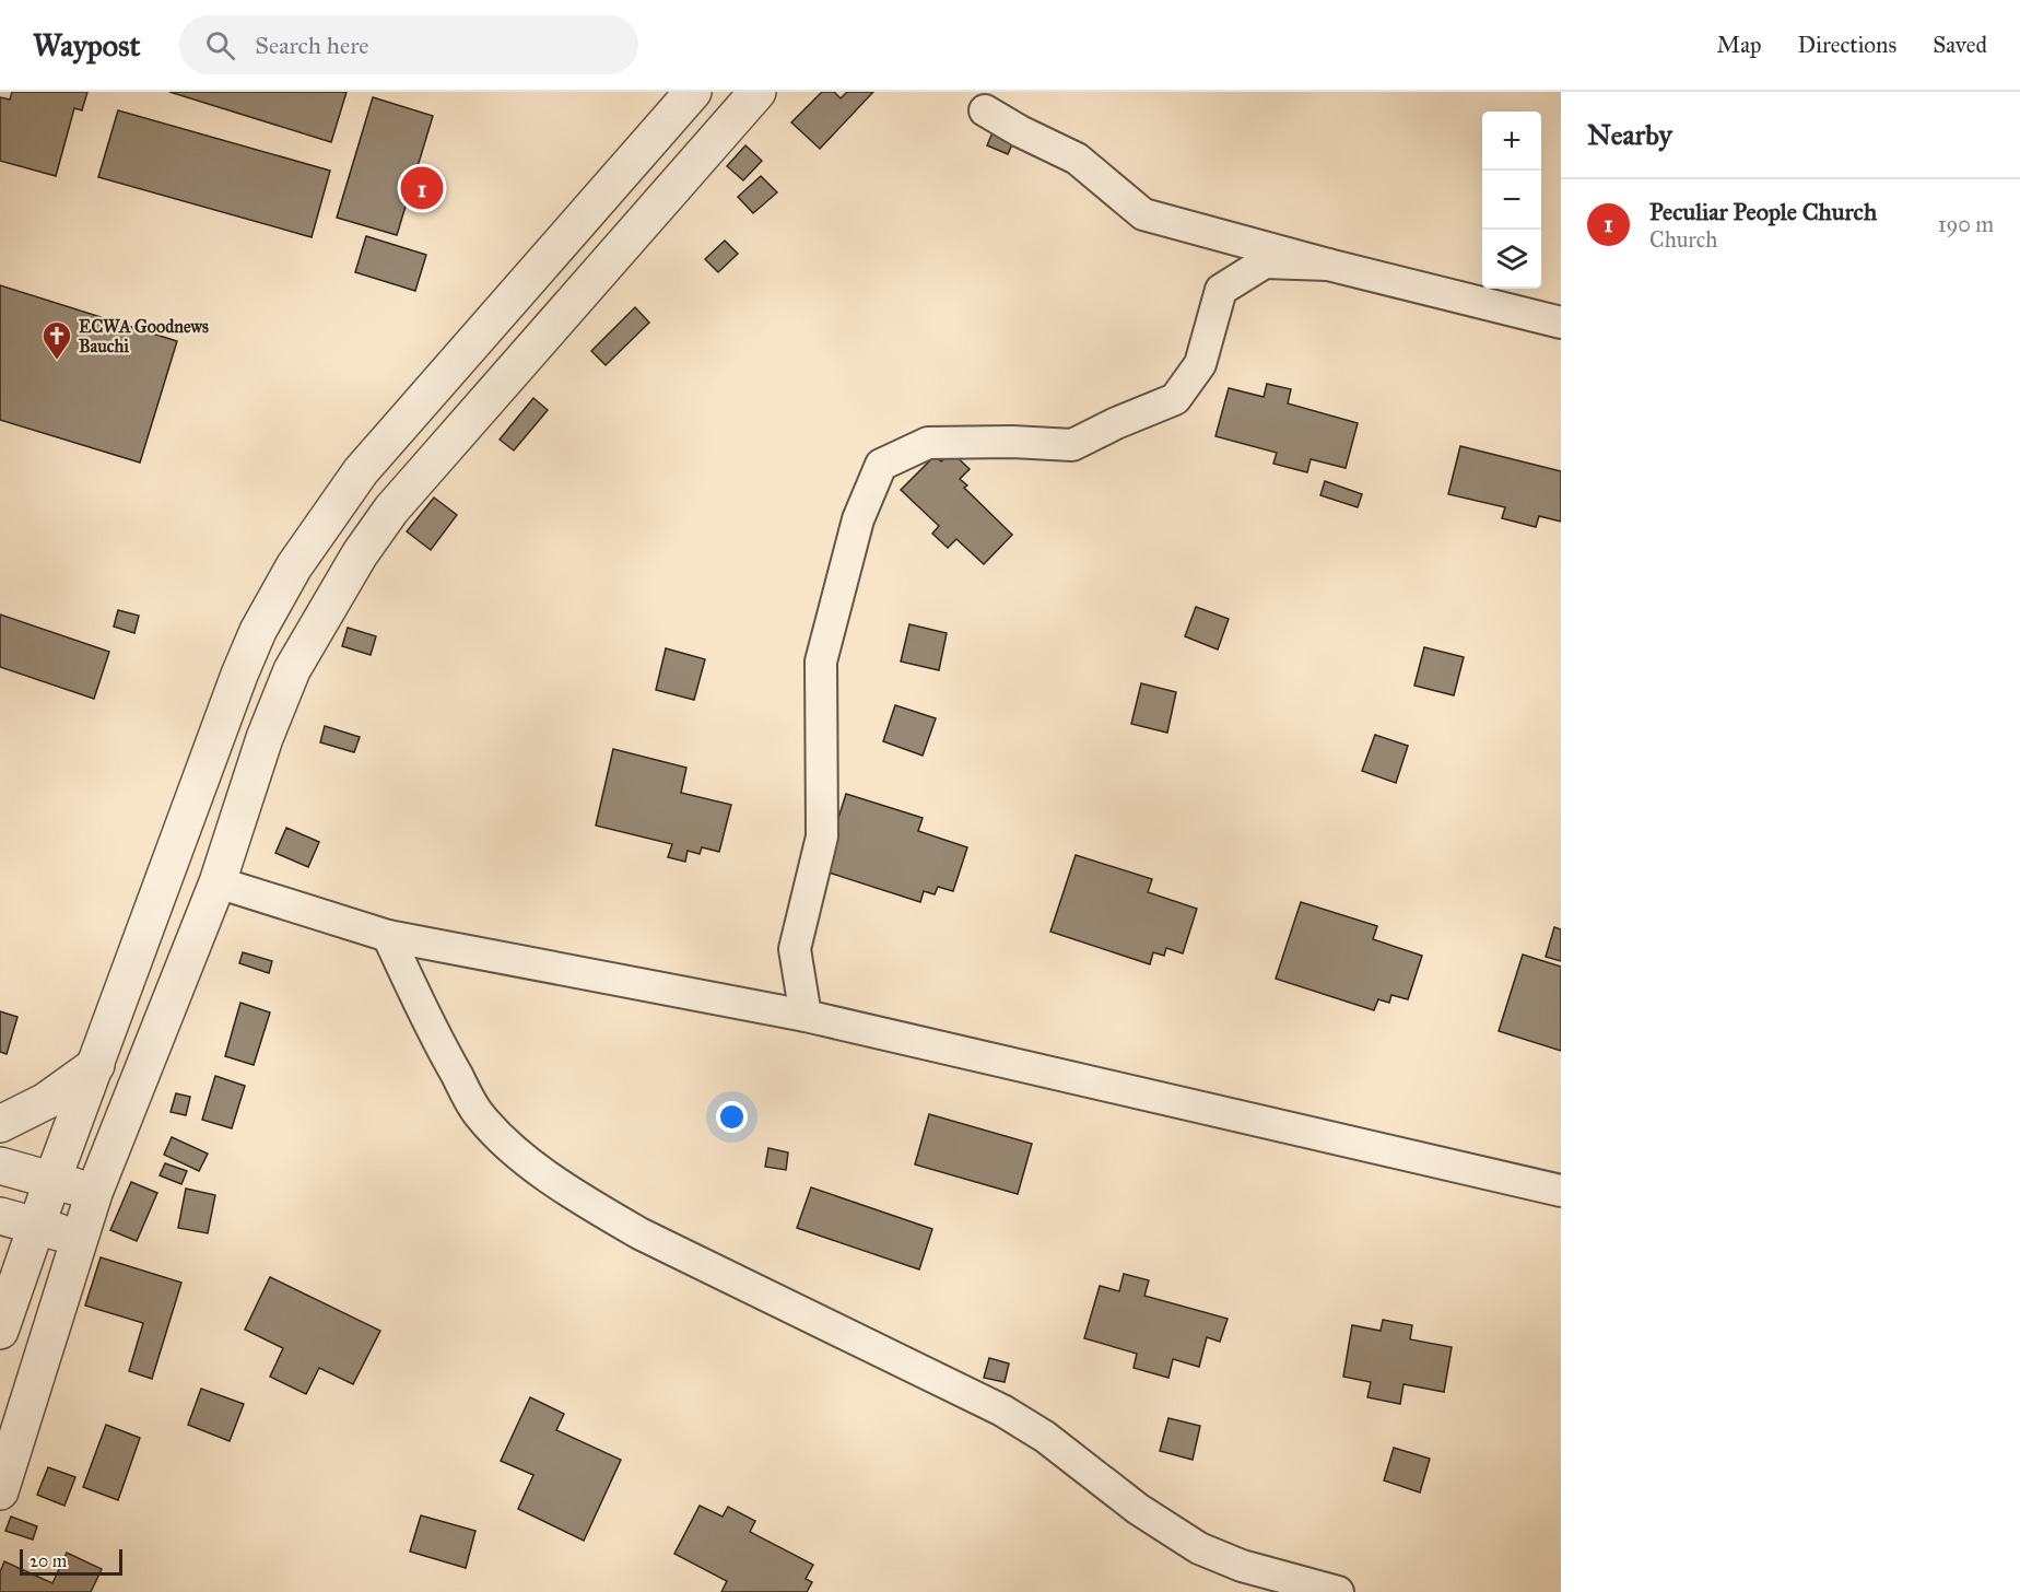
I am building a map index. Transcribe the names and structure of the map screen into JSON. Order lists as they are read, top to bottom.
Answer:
{
  "places": {
    "church": ["ECWA Goodnews Bauchi"]
  },
  "scale_bar": "20 m",
  "page": {
    "header": "Waypost",
    "search": "Search here",
    "nav": ["Map", "Directions", "Saved"],
    "heading": "Nearby",
    "map_buttons": ["+", "−"],
    "pins": "1",
    "list": [
      {
        "mark": "1",
        "name": "Peculiar People Church",
        "note": "Church",
        "value": "190 m"
      }
    ],
    "scale": "20 m"
  }
}
